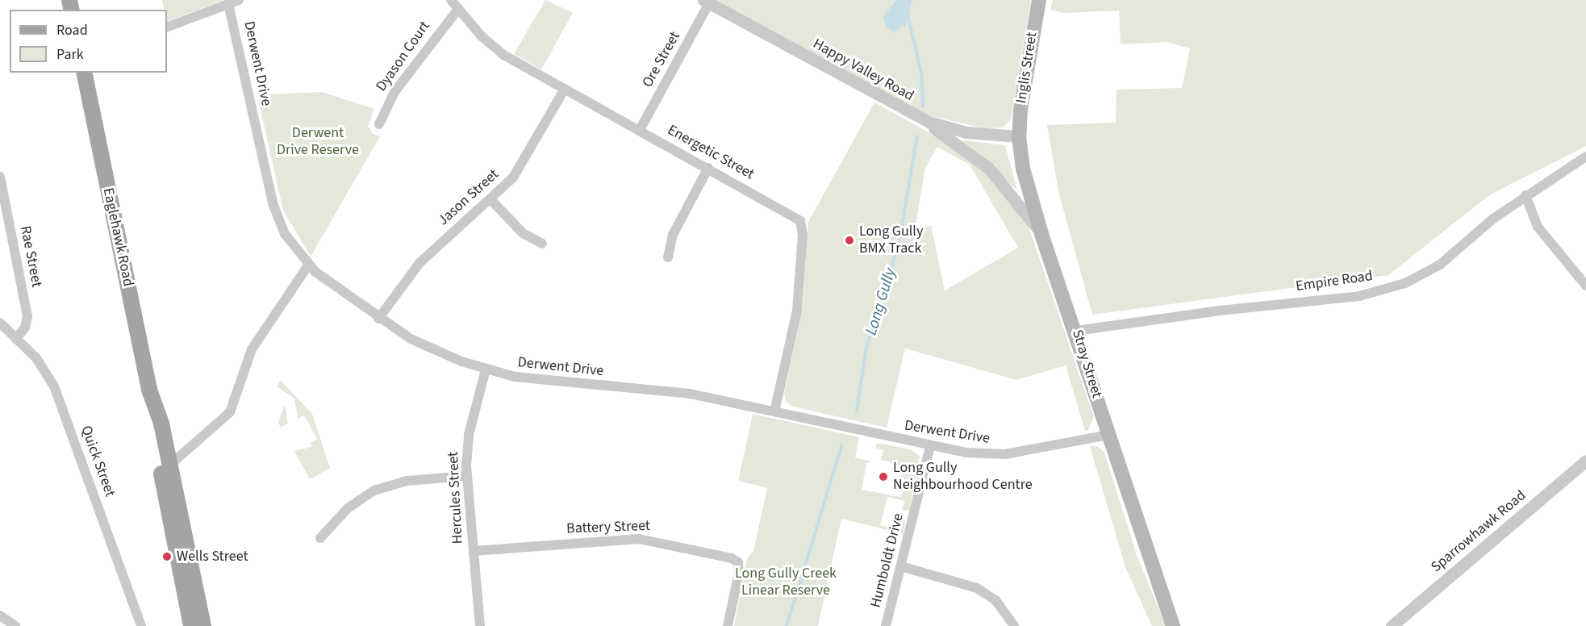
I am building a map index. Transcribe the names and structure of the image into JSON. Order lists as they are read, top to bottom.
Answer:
{
  "streets": {
    "main road": ["Inglis Street", "Eaglehawk Road", "Stray Street"],
    "street": [
      "Dyason Court",
      "Ore Street",
      "Derwent Drive",
      "Happy Valley Road",
      "Energetic Street",
      "Jason Street",
      "Rae Street",
      "Empire Road",
      "Quick Street",
      "Hercules Street",
      "Battery Street",
      "Sparrowhawk Road",
      "Humboldt Drive"
    ]
  },
  "crossings": [
    ["Dyason Court", "Energetic Street"],
    ["Ore Street", "Happy Valley Road"],
    ["Ore Street", "Energetic Street"],
    ["Derwent Drive", "Energetic Street"],
    ["Derwent Drive", "Jason Street"],
    ["Derwent Drive", "Stray Street"],
    ["Derwent Drive", "Hercules Street"],
    ["Derwent Drive", "Humboldt Drive"],
    ["Inglis Street", "Happy Valley Road"],
    ["Inglis Street", "Stray Street"],
    ["Happy Valley Road", "Stray Street"],
    ["Energetic Street", "Jason Street"],
    ["Rae Street", "Quick Street"],
    ["Empire Road", "Stray Street"],
    ["Hercules Street", "Battery Street"]
  ],
  "water": ["Long Gully"],
  "parks": ["Derwent Drive Reserve", "Long Gully Creek Linear Reserve"],
  "places": ["Long Gully BMX Track", "Long Gully Neighbourhood Centre", "Wells Street"],
  "legend": ["Road", "Park"]
}
